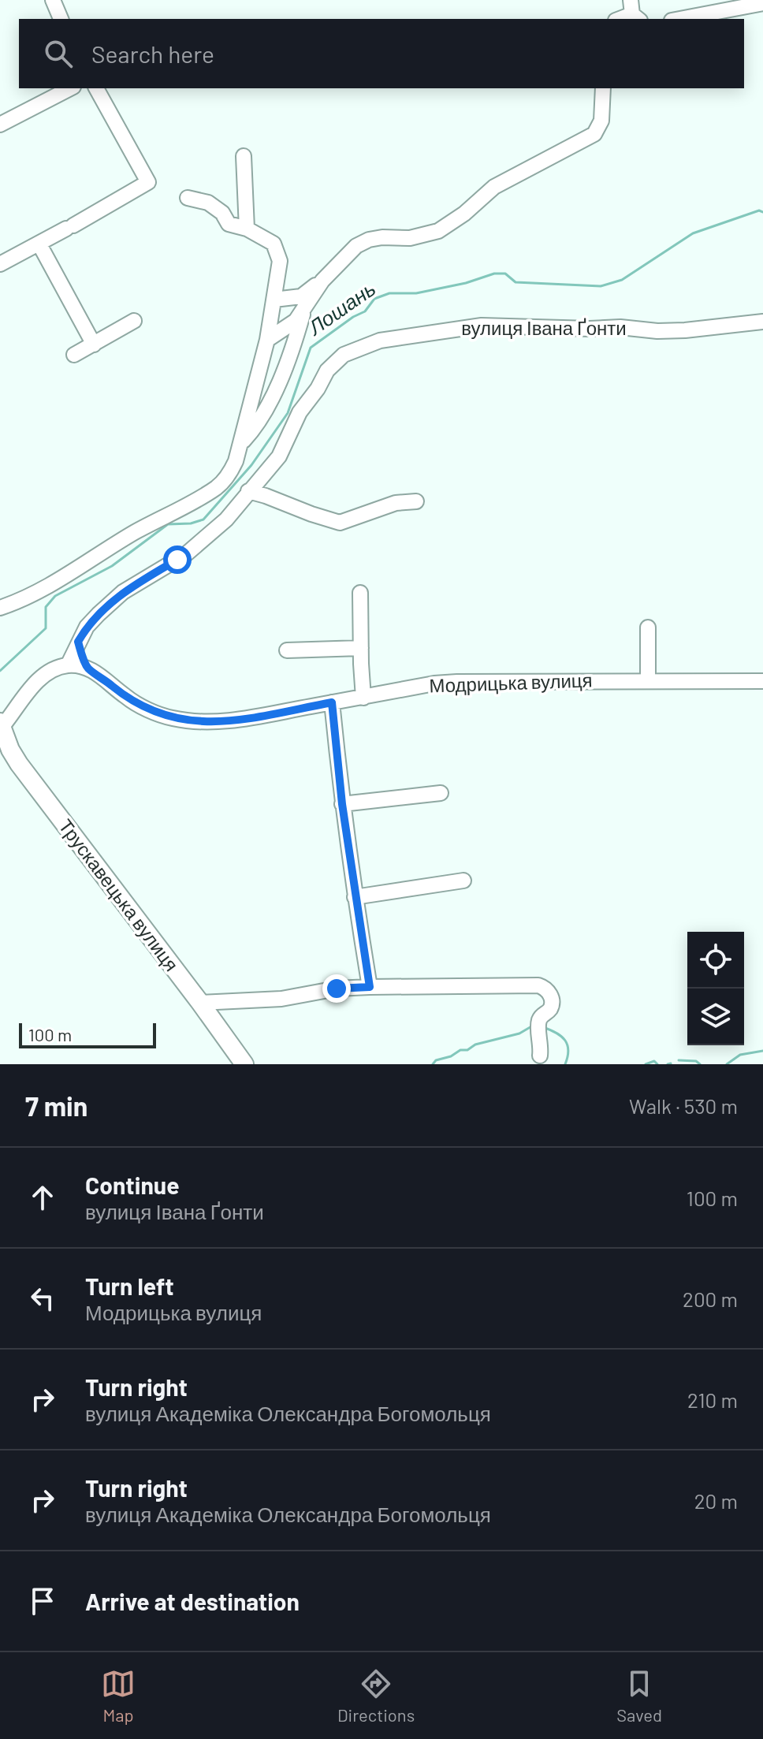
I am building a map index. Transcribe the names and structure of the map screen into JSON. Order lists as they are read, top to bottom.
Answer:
{
  "streets": {
    "main road": ["Трускавецька вулиця"],
    "street": ["вулиця Івана Ґонти", "Модрицька вулиця"]
  },
  "water": ["Лошань"],
  "scale_bar": "100 m",
  "page": {
    "search": "Search here",
    "scale": "100 m",
    "heading": ["7 min", "Walk · 530 m"],
    "list": [
      ["Continue", "вулиця Івана Ґонти", "100 m"],
      ["Turn left", "Модрицька вулиця", "200 m"],
      ["Turn right", "вулиця Академіка Олександра Богомольця", "210 m"],
      ["Turn right", "вулиця Академіка Олександра Богомольця", "20 m"],
      "Arrive at destination"
    ],
    "nav": ["Map", "Directions", "Saved"]
  }
}
